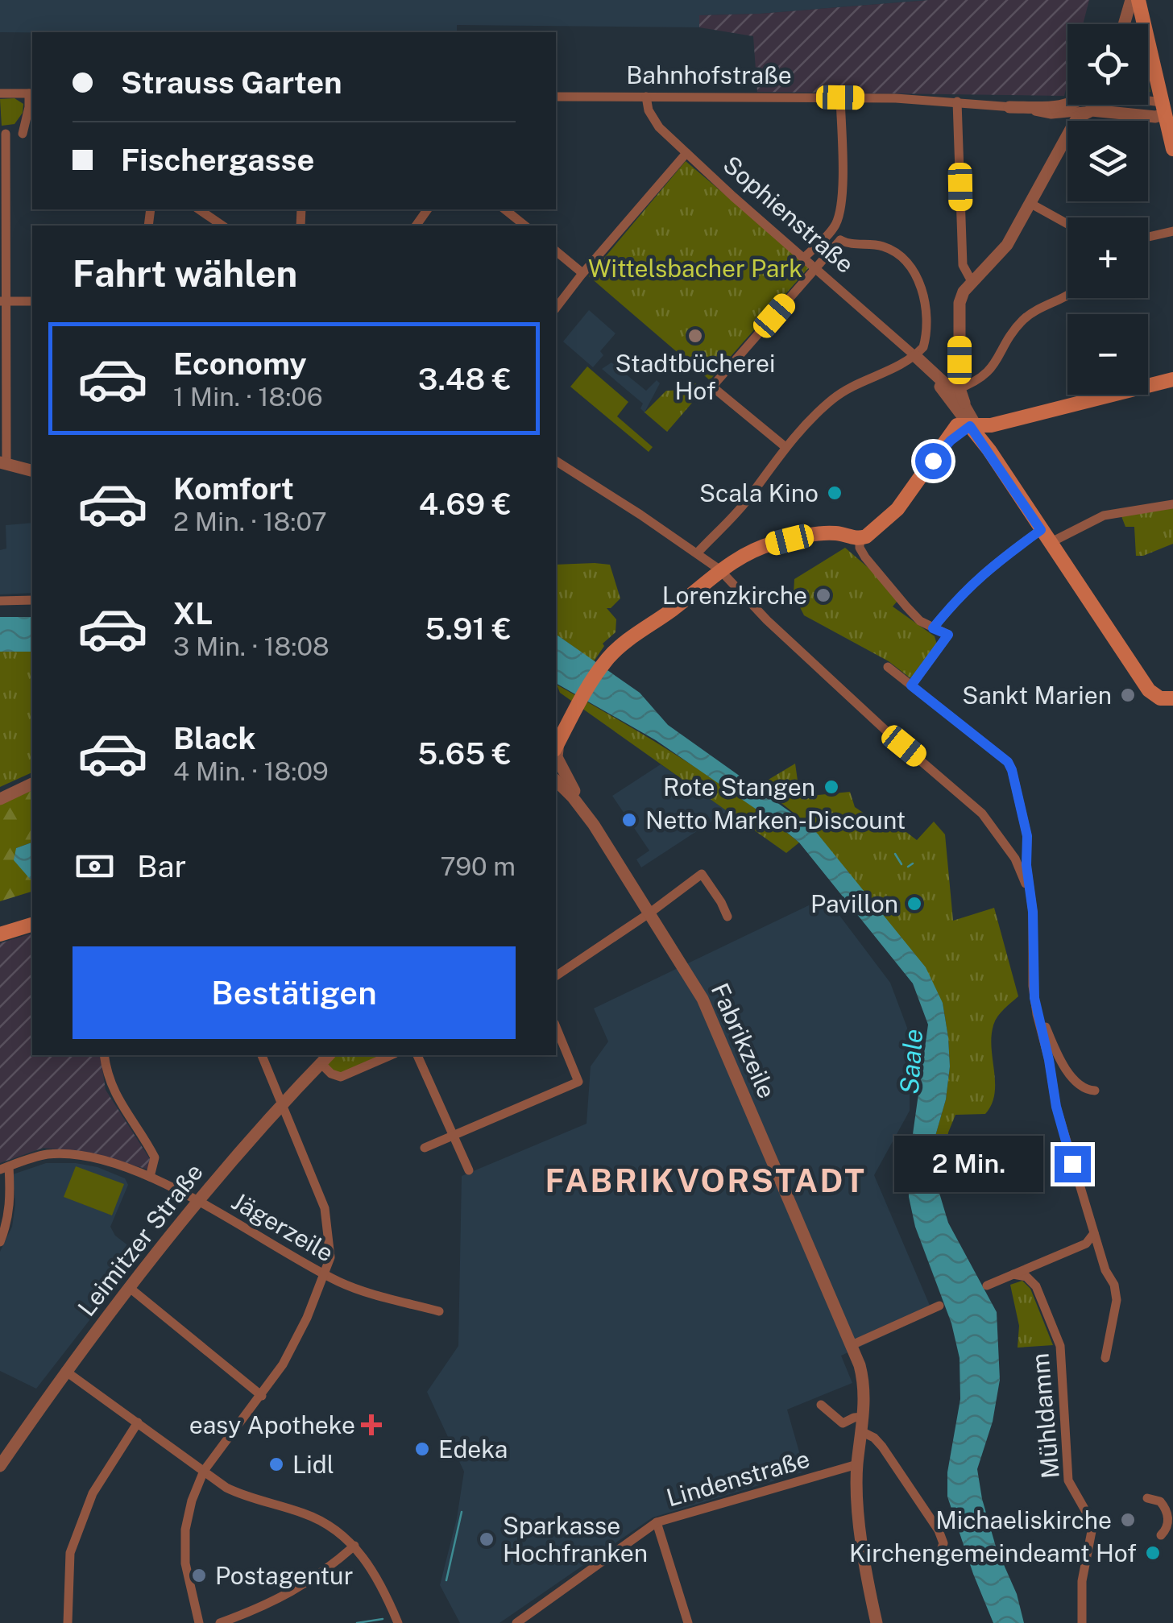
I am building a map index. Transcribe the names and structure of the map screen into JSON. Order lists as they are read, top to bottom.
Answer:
{
  "streets": {
    "main road": ["Sophienstraße"],
    "street": [
      "Bahnhofstraße",
      "Fabrikzeile",
      "Jägerzeile",
      "Leimitzer Straße",
      "Mühldamm",
      "Lindenstraße"
    ]
  },
  "crossings": [
    ["Bahnhofstraße", "Sophienstraße"],
    ["Fabrikzeile", "Lindenstraße"],
    ["Jägerzeile", "Leimitzer Straße"]
  ],
  "districts": ["FABRIKVORSTADT"],
  "water": ["Saale"],
  "parks": ["Wittelsbacher Park"],
  "places": {
    "other": [
      "Stadtbücherei Hof",
      "Scala Kino",
      "Lorenzkirche",
      "Sankt Marien",
      "Rote Stangen",
      "Netto Marken-Discount",
      "Pavillon",
      "Edeka",
      "Lidl",
      "Michaeliskirche",
      "Sparkasse Hochfranken",
      "Kirchengemeindeamt Hof",
      "Postagentur"
    ],
    "health": ["easy Apotheke"]
  },
  "page": {
    "map_buttons": ["+", "−"],
    "banner": ["Strauss Garten", "Fischergasse"],
    "heading": "Fahrt wählen",
    "list": [
      {
        "name": "Economy",
        "note": "1 Min. · 18:06",
        "value": "3.48 €"
      },
      {
        "name": "Komfort",
        "note": "2 Min. · 18:07",
        "value": "4.69 €"
      },
      {
        "name": "XL",
        "note": "3 Min. · 18:08",
        "value": "5.91 €"
      },
      {
        "name": "Black",
        "note": "4 Min. · 18:09",
        "value": "5.65 €"
      }
    ],
    "pay": ["Bar", "790 m"],
    "buttons": "Bestätigen",
    "bubble": "2 Min."
  }
}
